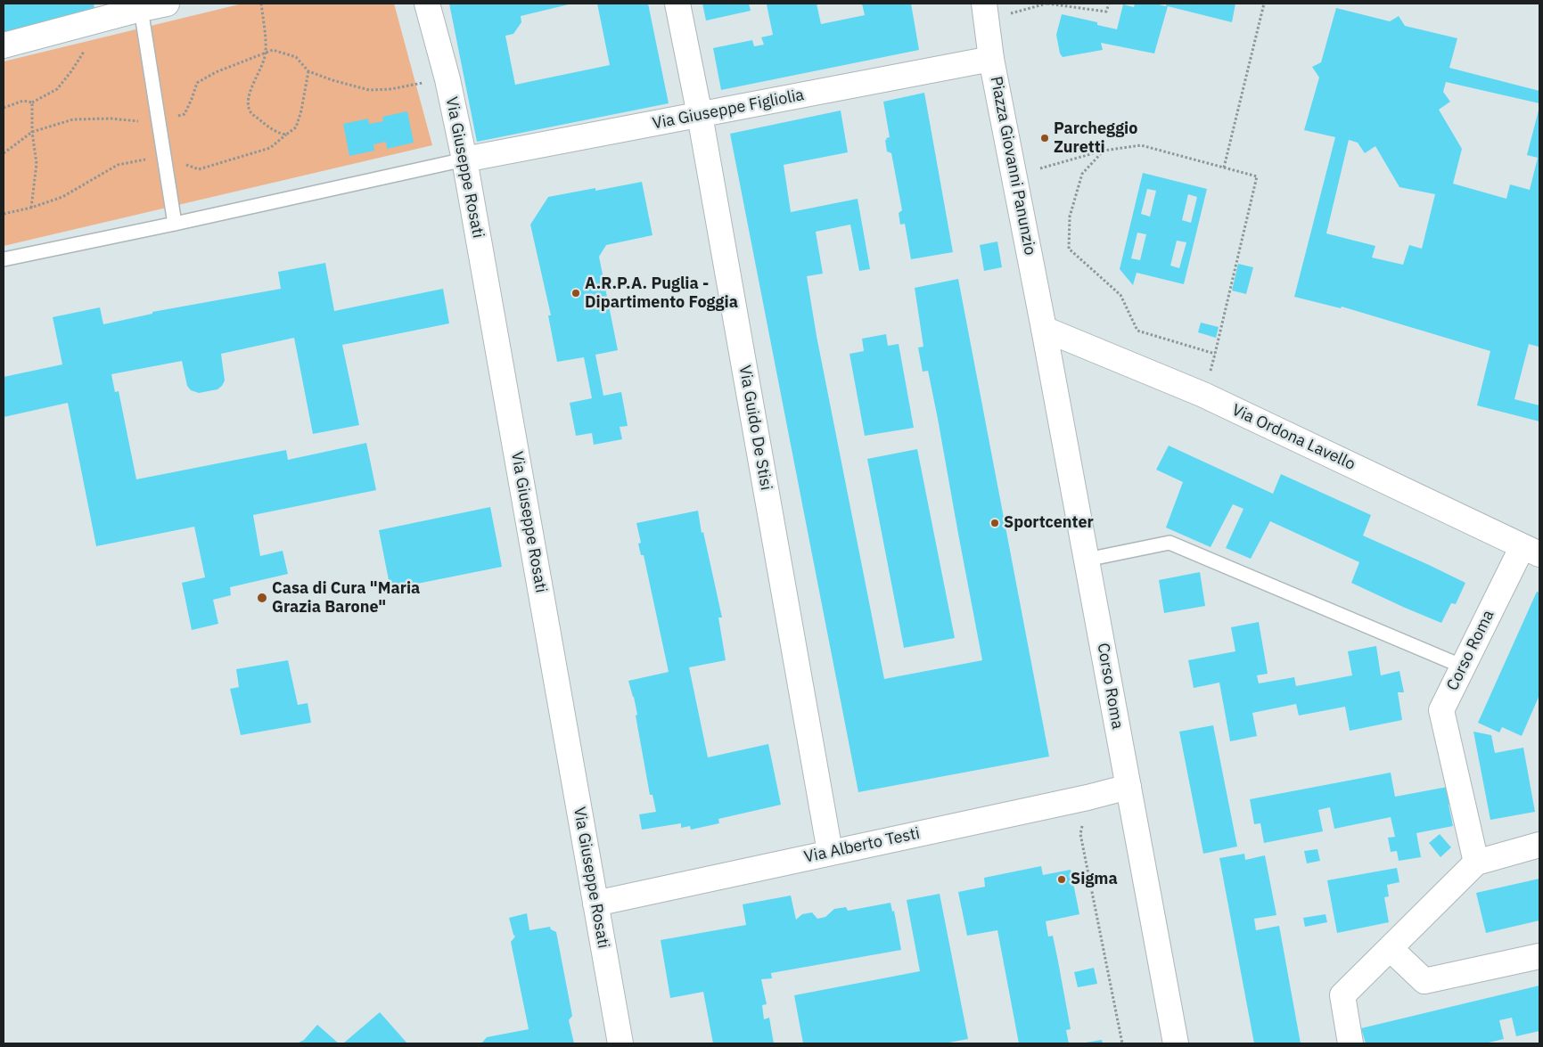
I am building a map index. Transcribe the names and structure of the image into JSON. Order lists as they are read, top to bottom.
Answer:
{
  "streets": {
    "street": [
      "Via Giuseppe Figliolia",
      "Piazza Giovanni Panunzio",
      "Via Giuseppe Rosati",
      "Via Guido De Stisi",
      "Via Ordona Lavello",
      "Corso Roma",
      "Via Alberto Testi"
    ]
  },
  "crossings": [
    ["Via Giuseppe Figliolia", "Piazza Giovanni Panunzio"],
    ["Via Giuseppe Figliolia", "Via Giuseppe Rosati"],
    ["Via Giuseppe Figliolia", "Via Guido De Stisi"],
    ["Piazza Giovanni Panunzio", "Via Ordona Lavello"],
    ["Piazza Giovanni Panunzio", "Corso Roma"],
    ["Via Giuseppe Rosati", "Via Alberto Testi"],
    ["Via Guido De Stisi", "Via Alberto Testi"],
    ["Via Ordona Lavello", "Corso Roma"],
    ["Corso Roma", "Via Alberto Testi"]
  ],
  "places": [
    "Parcheggio Zuretti",
    "A.R.P.A. Puglia - Dipartimento Foggia",
    "Sportcenter",
    "Casa di Cura \"Maria Grazia Barone\"",
    "Sigma"
  ]
}
